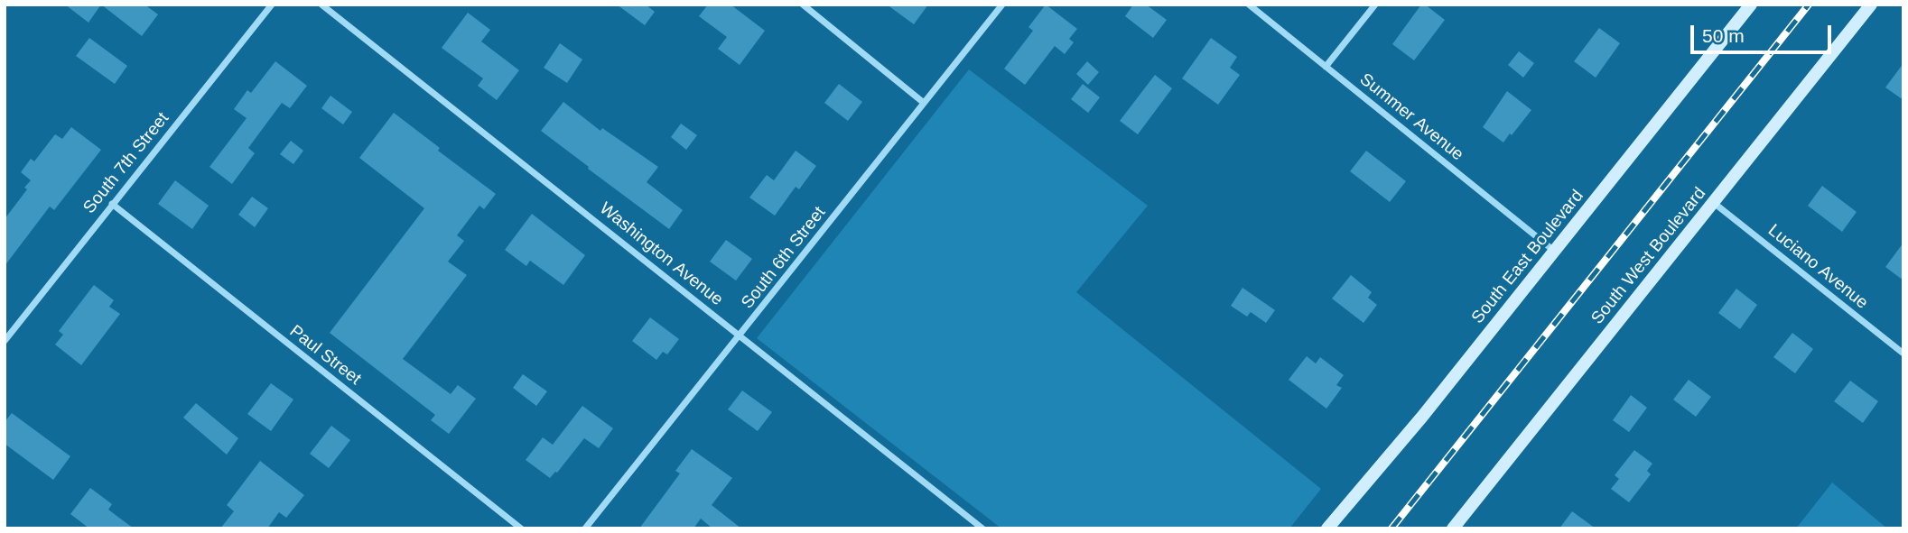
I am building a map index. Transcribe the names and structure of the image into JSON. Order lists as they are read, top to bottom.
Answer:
{
  "streets": {
    "main road": ["South West Boulevard", "South East Boulevard"],
    "street": [
      "Summer Avenue",
      "South 7th Street",
      "Washington Avenue",
      "South 6th Street",
      "Luciano Avenue",
      "Paul Street"
    ]
  },
  "crossings": [
    ["Summer Avenue", "South East Boulevard"],
    ["South 7th Street", "Paul Street"],
    ["Washington Avenue", "South 6th Street"],
    ["South West Boulevard", "Luciano Avenue"]
  ],
  "scale_bar": "50 m"
}
